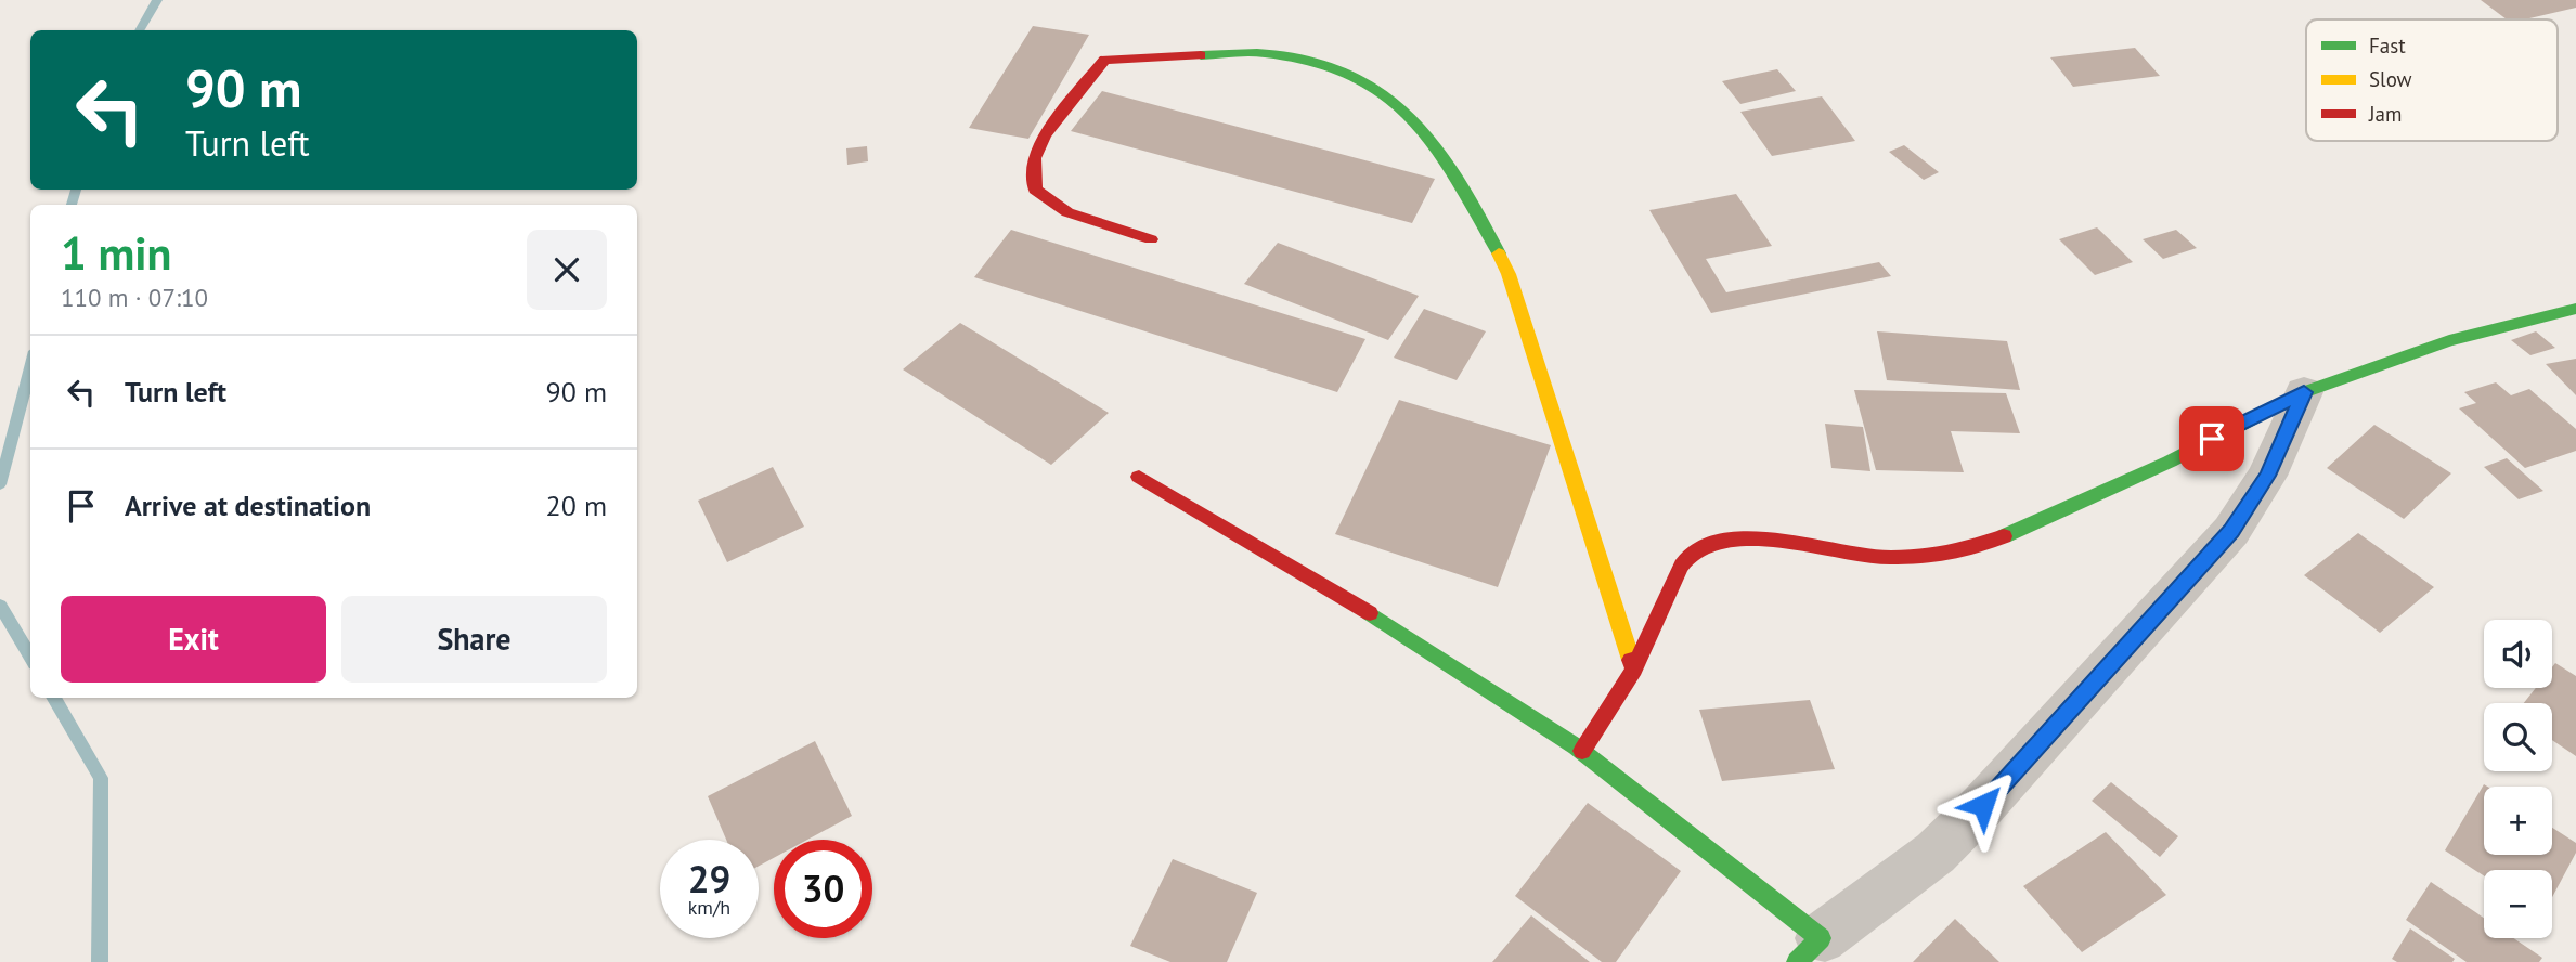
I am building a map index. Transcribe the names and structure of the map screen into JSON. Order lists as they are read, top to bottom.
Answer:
{
  "legend": ["Fast", "Slow", "Jam"],
  "page": {
    "turn": ["90 m", "Turn left"],
    "heading": ["1 min", "110 m · 07:10"],
    "list": [
      {
        "name": "Turn left",
        "value": "90 m"
      },
      {
        "name": "Arrive at destination",
        "value": "20 m"
      }
    ],
    "buttons": ["Exit", "Share"],
    "map_buttons": ["+", "−"],
    "speed": "29 km/h",
    "limit": "30"
  }
}
